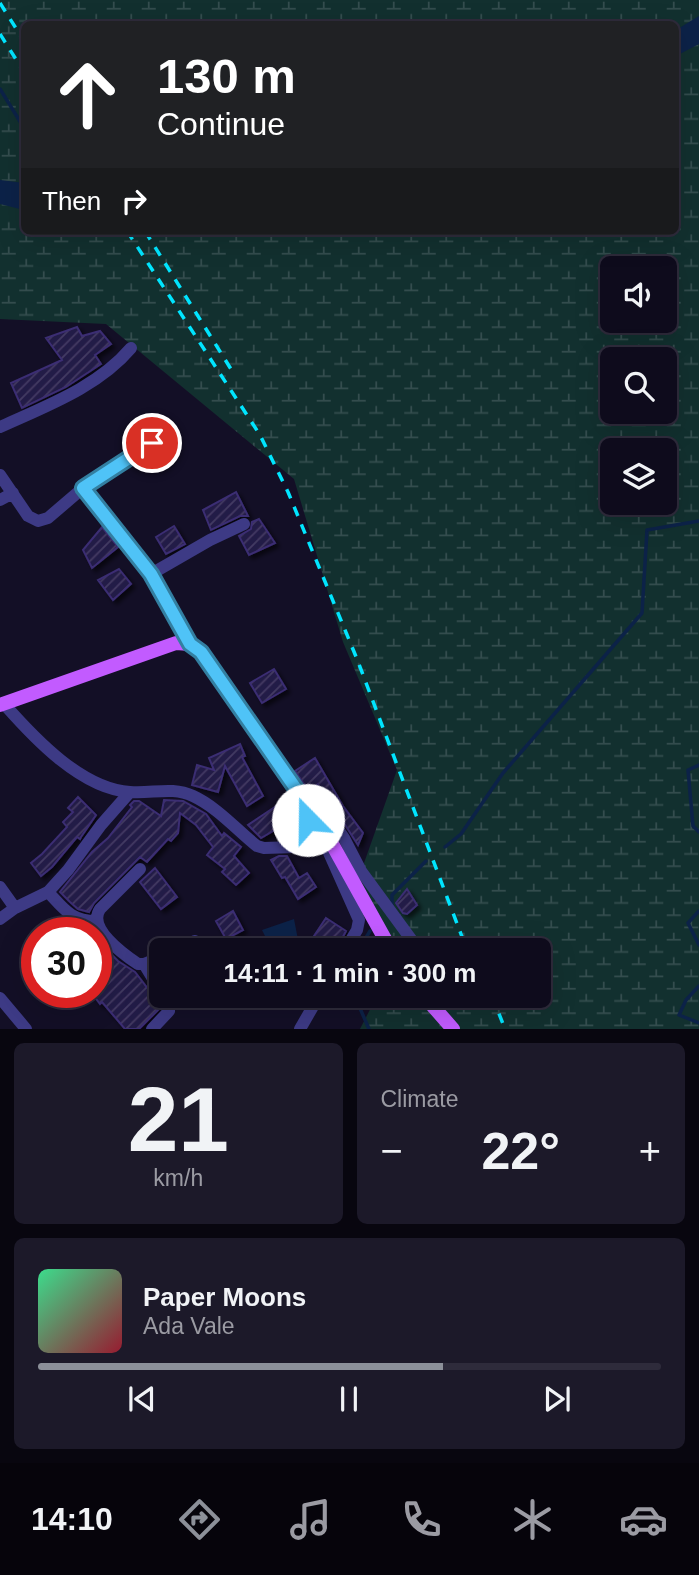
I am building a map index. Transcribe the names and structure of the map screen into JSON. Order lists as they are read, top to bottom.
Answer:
{
  "page": {
    "turn": ["130 m", "Continue"],
    "then": "Then",
    "limit": "30",
    "trip": "14:11 · 1 min · 300 m",
    "tile": [
      ["21", "km/h"],
      "Climate"
    ],
    "heat": ["−", "22°", "+"],
    "song": ["Paper Moons", "Ada Vale"],
    "tabs": "14:10"
  }
}
